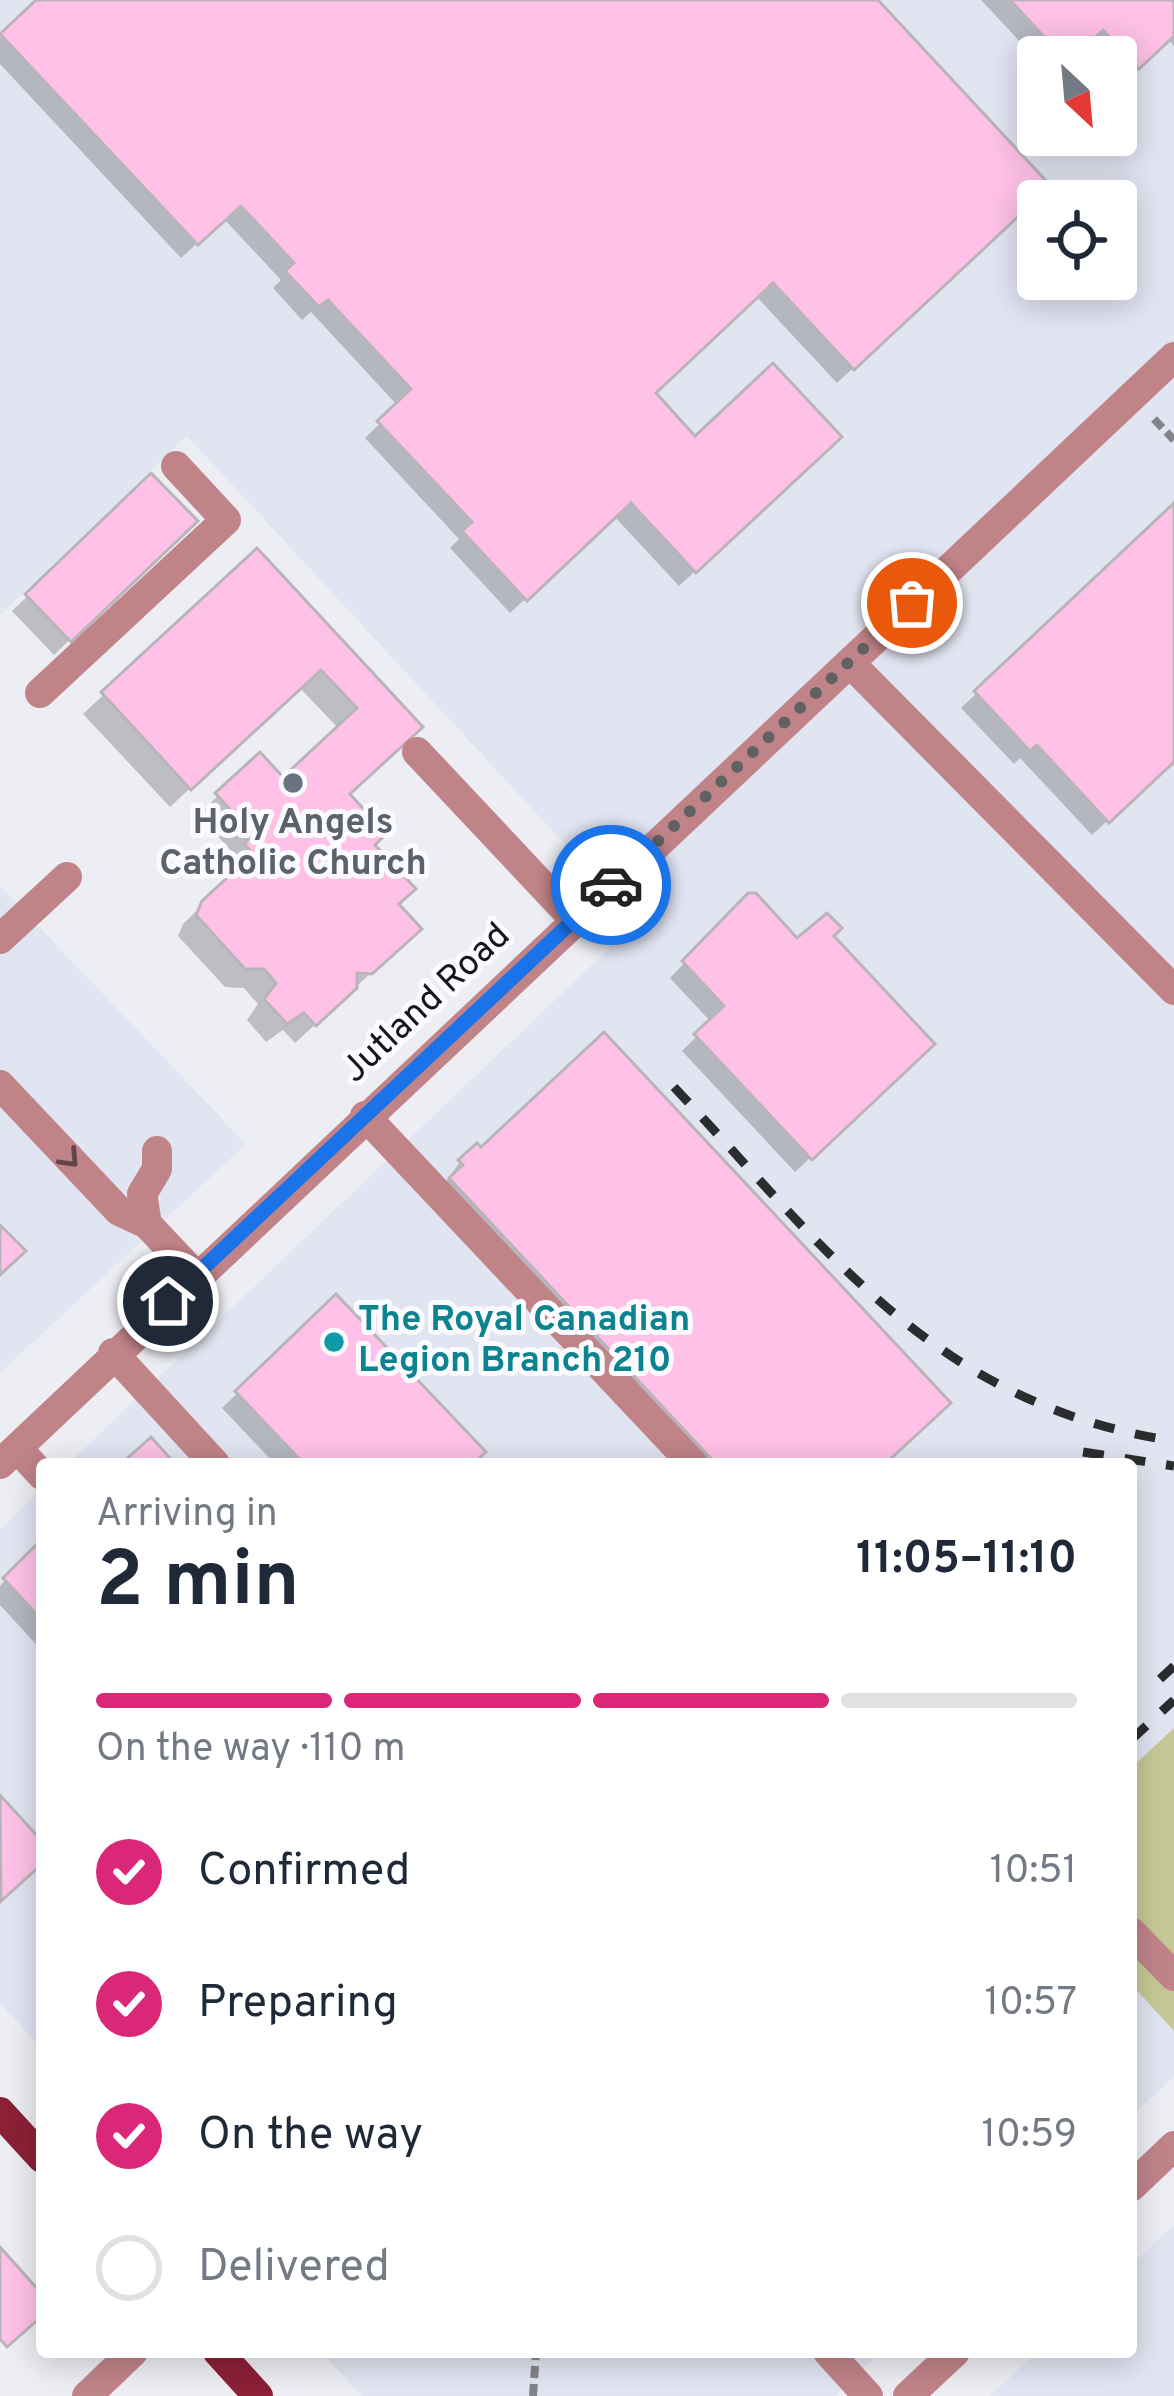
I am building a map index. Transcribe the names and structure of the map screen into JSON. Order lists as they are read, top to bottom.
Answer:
{
  "streets": {
    "street": ["Jutland Road"]
  },
  "places": ["Holy Angels Catholic Church", "The Royal Canadian Legion Branch 210"],
  "north": "bottom right",
  "page": {
    "heading": ["2 min", "Arriving in", "11:05–11:10"],
    "bar": "On the way · 110 m",
    "list": [
      ["Confirmed", "10:51"],
      ["Preparing", "10:57"],
      ["On the way", "10:59"],
      "Delivered"
    ]
  }
}
